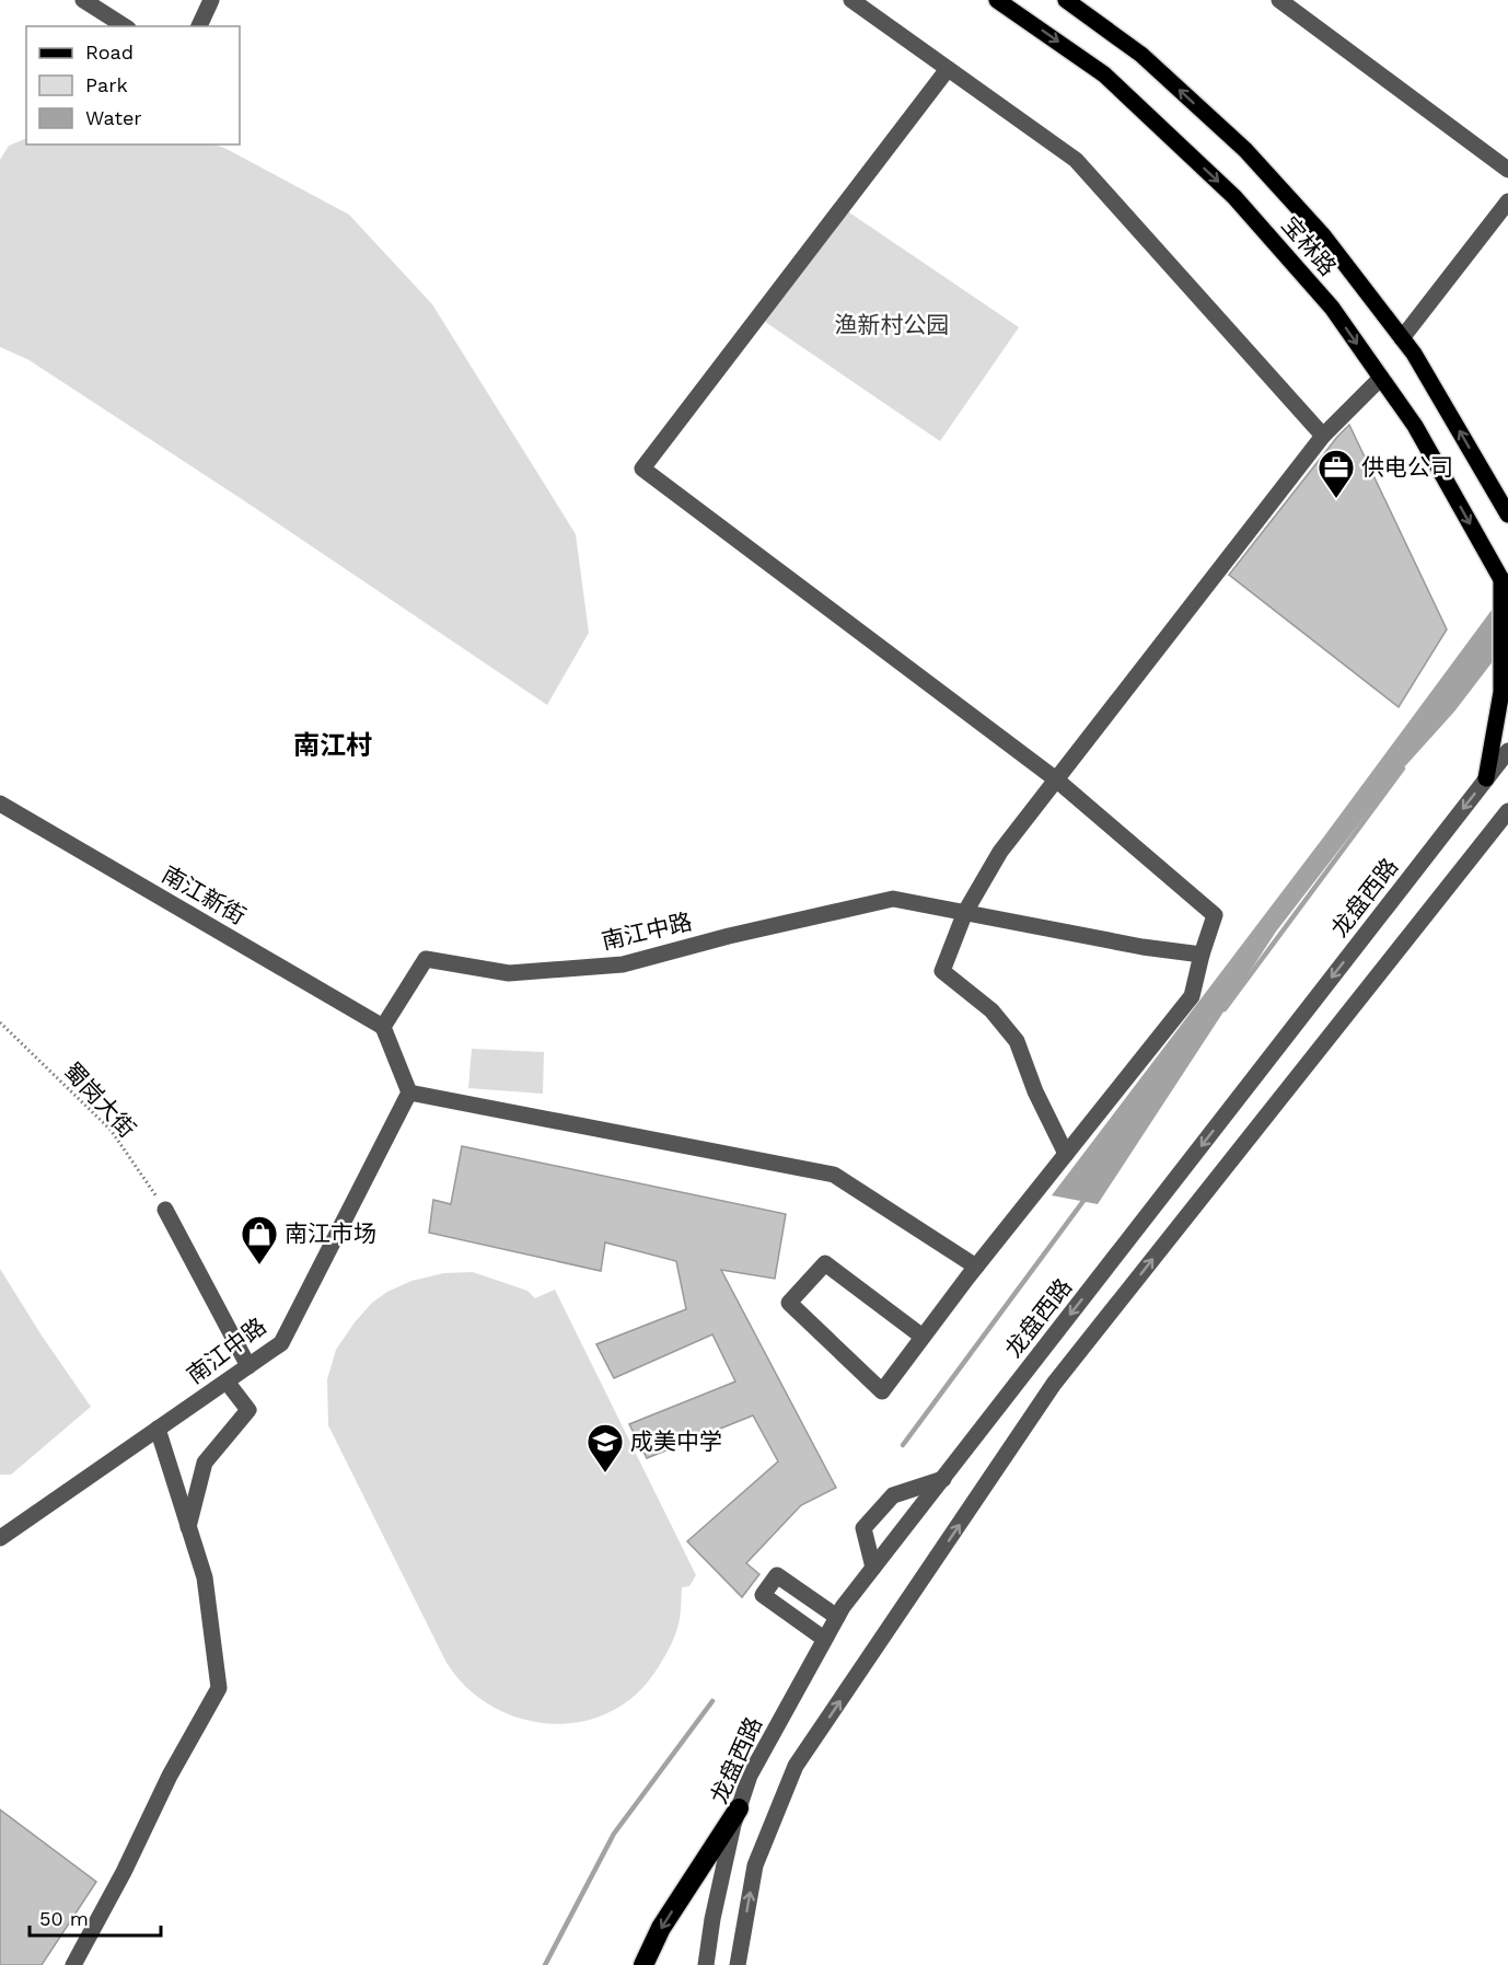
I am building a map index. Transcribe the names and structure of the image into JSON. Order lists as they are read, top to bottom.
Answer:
{
  "streets": {
    "main road": ["宝林路"],
    "street": ["南江新街", "龙盘西路", "南江中路"],
    "path": ["蜀岗大街"]
  },
  "crossings": [
    ["南江新街", "南江中路"]
  ],
  "districts": ["南江村"],
  "parks": ["渔新村公园"],
  "places": {
    "office": ["供电公司"],
    "shop": ["南江市场"],
    "school or university": ["成美中学"]
  },
  "legend": ["Road", "Park", "Water"],
  "scale_bar": "50 m"
}
